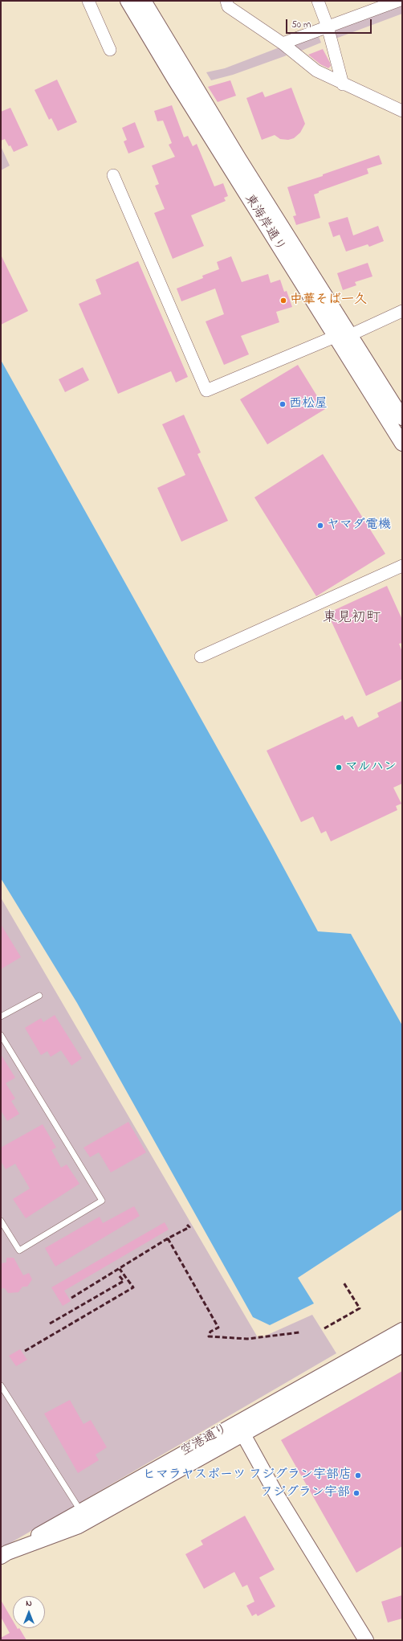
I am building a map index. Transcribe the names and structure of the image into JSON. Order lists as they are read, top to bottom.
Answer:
{
  "streets": {
    "street": ["東海岸通り", "空港通り"]
  },
  "districts": ["東見初町"],
  "places": [
    "中華そば一久",
    "西松屋",
    "ヤマダ電機",
    "マルハン",
    "ヒマラヤスポーツ フジグラン宇部店",
    "フジグラン宇部"
  ],
  "scale_bar": "50 m",
  "north": "top"
}
